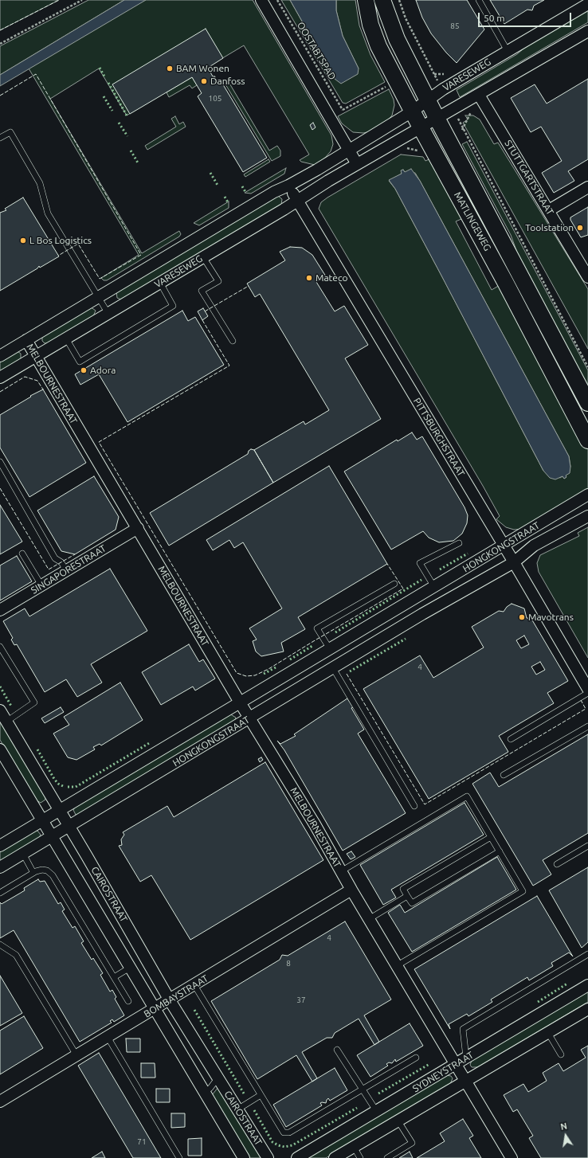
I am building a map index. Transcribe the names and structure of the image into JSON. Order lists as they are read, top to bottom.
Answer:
{
  "streets": {
    "main road": ["MATLINGEWEG"],
    "street": [
      "VARESEWEG",
      "STUTTGARTSTRAAT",
      "MELBOURNESTRAAT",
      "PITTSBURGHSTRAAT",
      "HONGKONGSTRAAT",
      "SINGAPORESTRAAT",
      "CAIROSTRAAT",
      "BOMBAYSTRAAT",
      "SYDNEYSTRAAT"
    ],
    "path": ["OOSTABTSPAD"]
  },
  "crossings": [
    ["VARESEWEG", "STUTTGARTSTRAAT"],
    ["VARESEWEG", "MATLINGEWEG"],
    ["VARESEWEG", "MELBOURNESTRAAT"],
    ["VARESEWEG", "PITTSBURGHSTRAAT"],
    ["MELBOURNESTRAAT", "HONGKONGSTRAAT"],
    ["MELBOURNESTRAAT", "SINGAPORESTRAAT"],
    ["MELBOURNESTRAAT", "BOMBAYSTRAAT"],
    ["MELBOURNESTRAAT", "SYDNEYSTRAAT"],
    ["PITTSBURGHSTRAAT", "HONGKONGSTRAAT"],
    ["HONGKONGSTRAAT", "CAIROSTRAAT"],
    ["CAIROSTRAAT", "BOMBAYSTRAAT"]
  ],
  "places": [
    "BAM Wonen",
    "Danfoss",
    "Toolstation",
    "L Bos Logistics",
    "Mateco",
    "Adora",
    "Mavotrans"
  ],
  "house_numbers": [
    "85",
    "105",
    "4",
    "4",
    "8",
    "37",
    "71"
  ],
  "scale_bar": "50 m",
  "north": "top"
}
